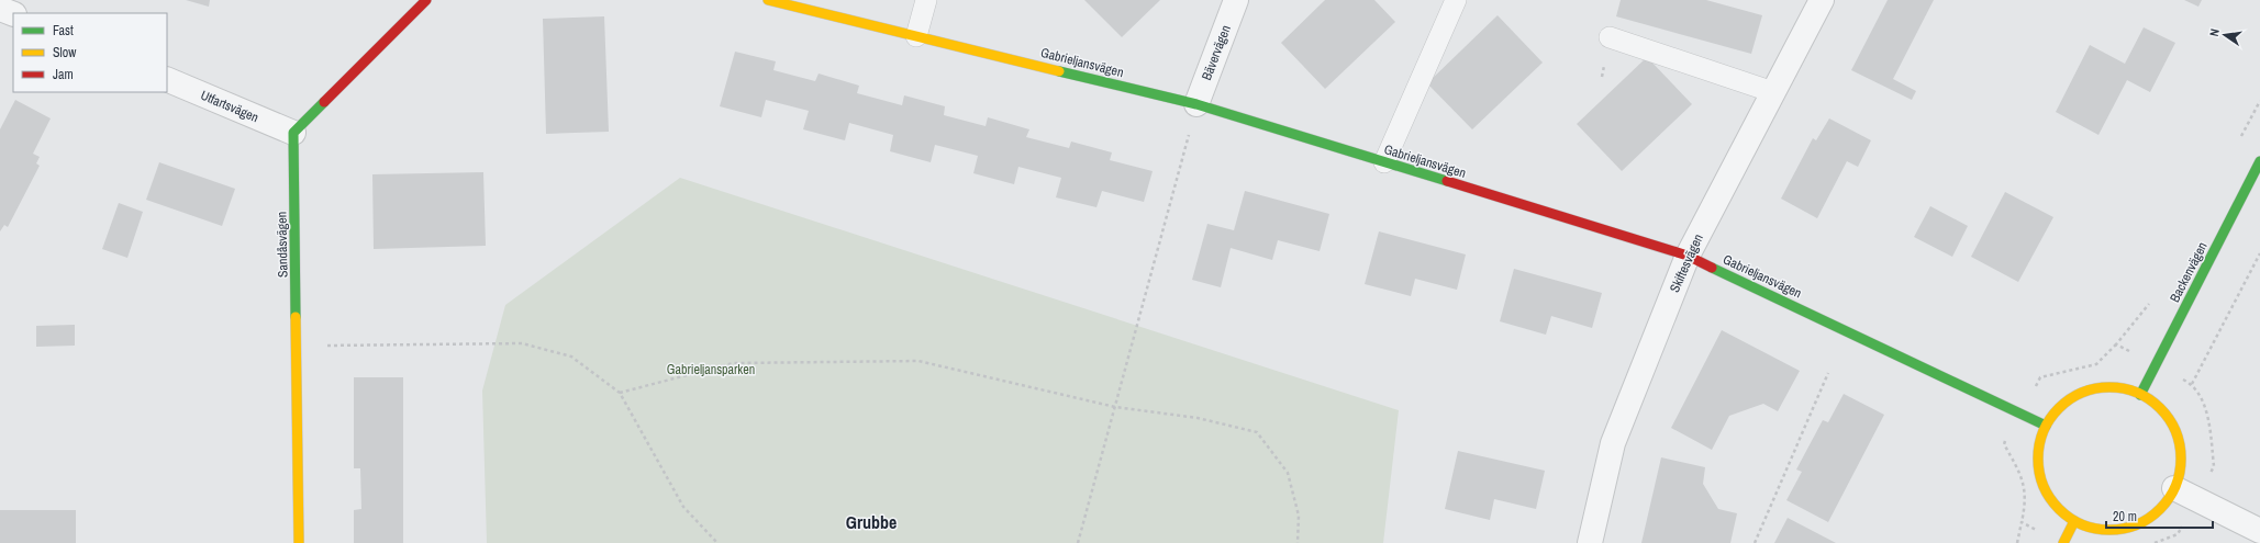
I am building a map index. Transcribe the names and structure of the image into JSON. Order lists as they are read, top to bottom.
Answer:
{
  "streets": {
    "street": [
      "Bävervägen",
      "Gabrieljansvägen",
      "Utfartsvägen",
      "Sandåsvägen",
      "Skiftesvägen",
      "Backenvägen"
    ]
  },
  "crossings": [
    ["Bävervägen", "Gabrieljansvägen"],
    ["Gabrieljansvägen", "Skiftesvägen"],
    ["Gabrieljansvägen", "Backenvägen"],
    ["Utfartsvägen", "Sandåsvägen"]
  ],
  "districts": ["Grubbe"],
  "parks": ["Gabrieljansparken"],
  "legend": ["Fast", "Slow", "Jam"],
  "scale_bar": "20 m",
  "north": "left"
}
